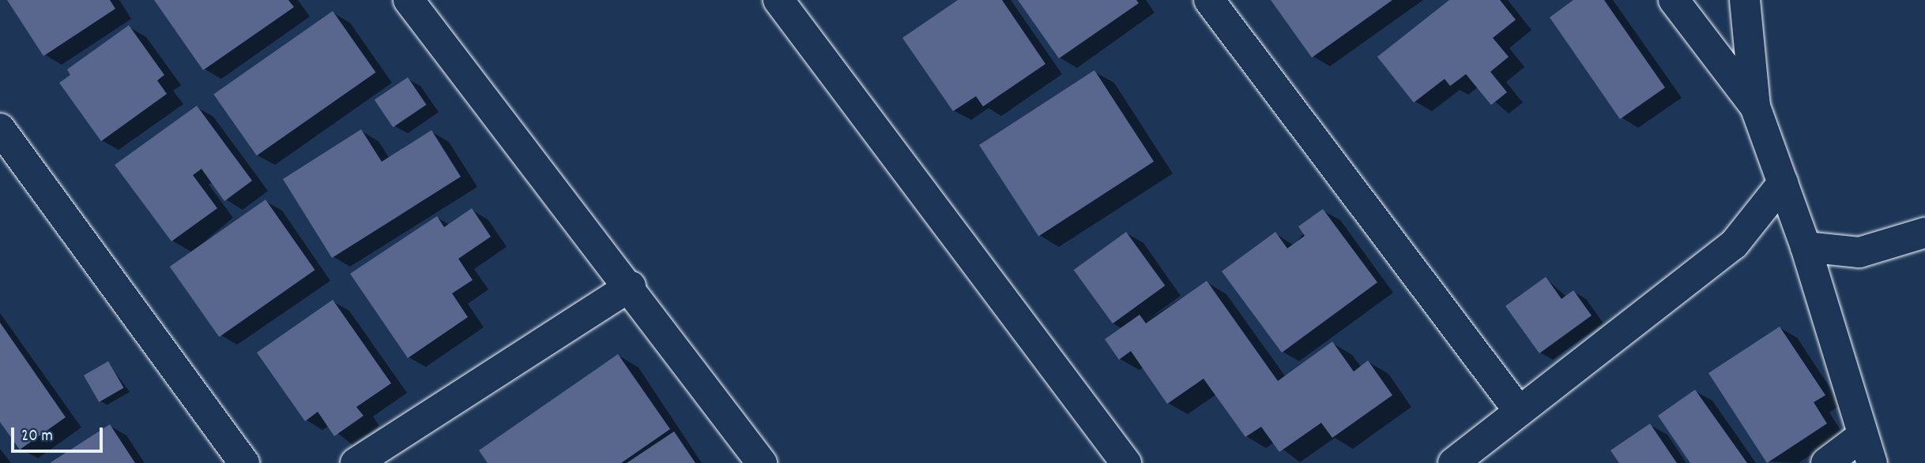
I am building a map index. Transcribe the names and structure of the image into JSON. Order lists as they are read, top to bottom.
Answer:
{
  "scale_bar": "20 m"
}
